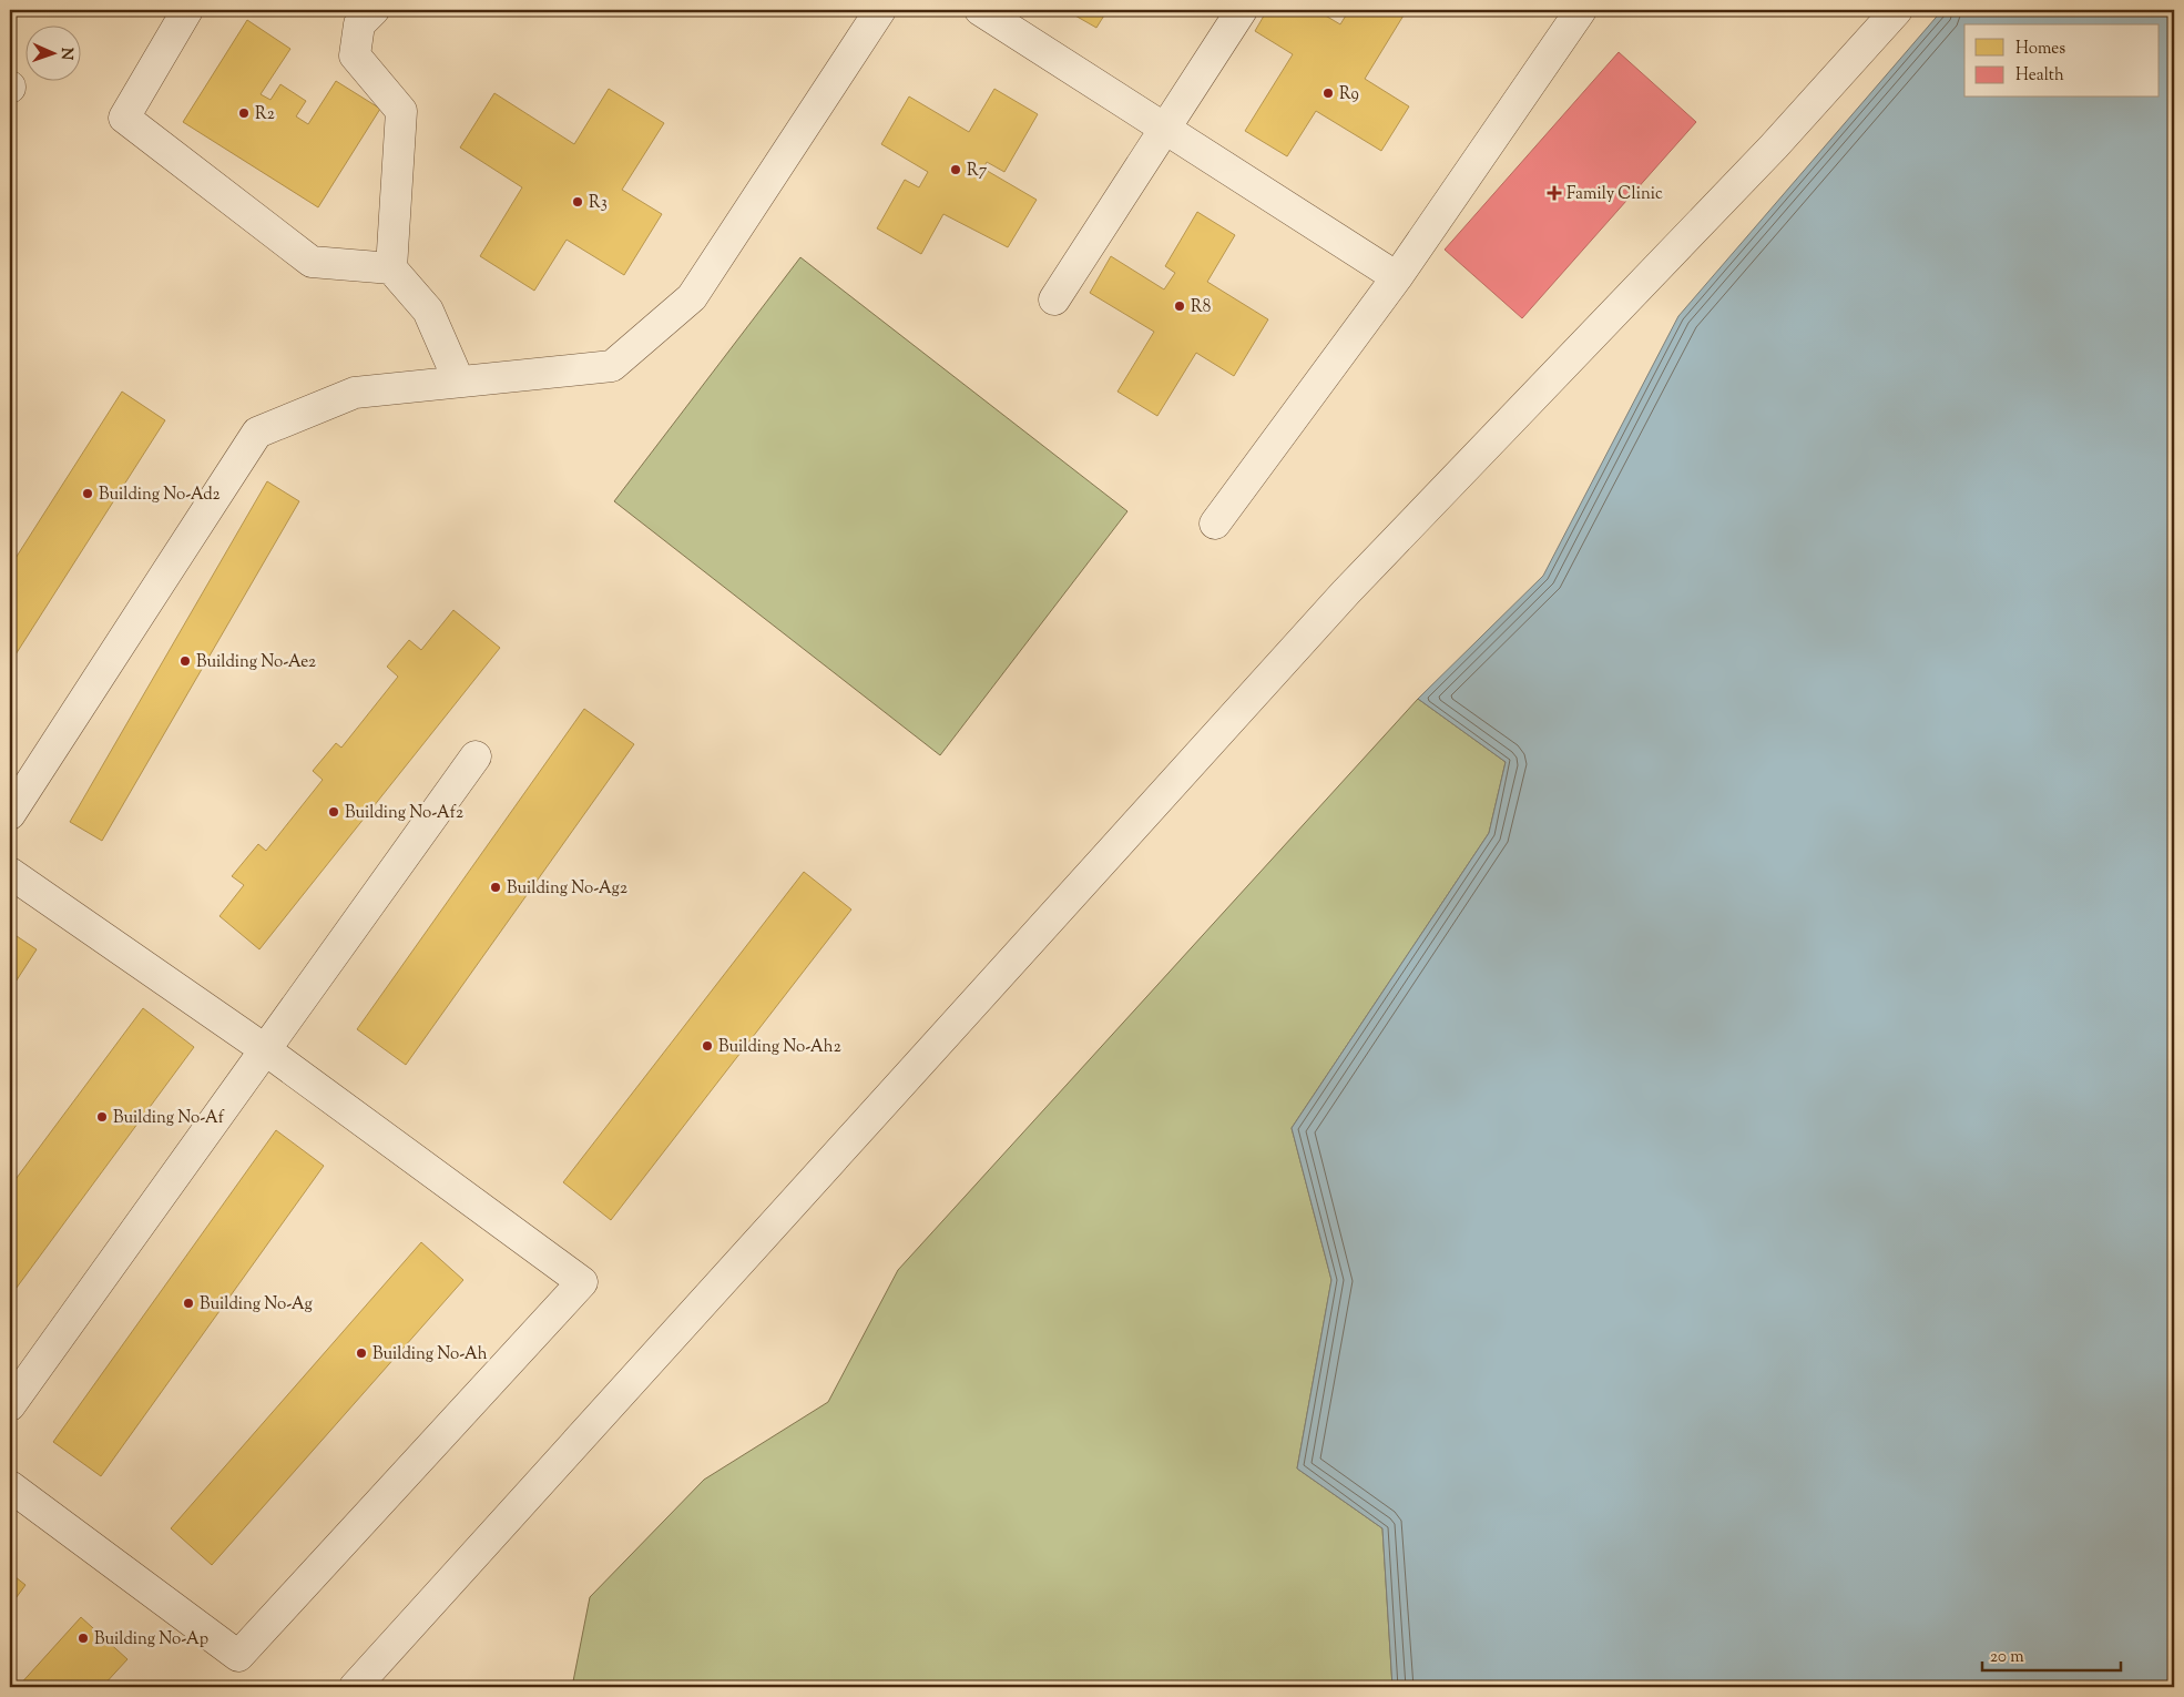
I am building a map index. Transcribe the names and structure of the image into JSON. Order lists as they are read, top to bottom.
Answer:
{
  "places": {
    "other": [
      "R9",
      "R2",
      "R7",
      "R3",
      "R8",
      "Building No-Ad2",
      "Building No-Ae2",
      "Building No-Af2",
      "Building No-Ag2",
      "Building No-Ah2",
      "Building No-Af",
      "Building No-Ag",
      "Building No-Ah",
      "Building No-Ap"
    ],
    "health": ["Family Clinic"]
  },
  "legend": ["Homes", "Health"],
  "scale_bar": "20 m",
  "north": "right"
}
